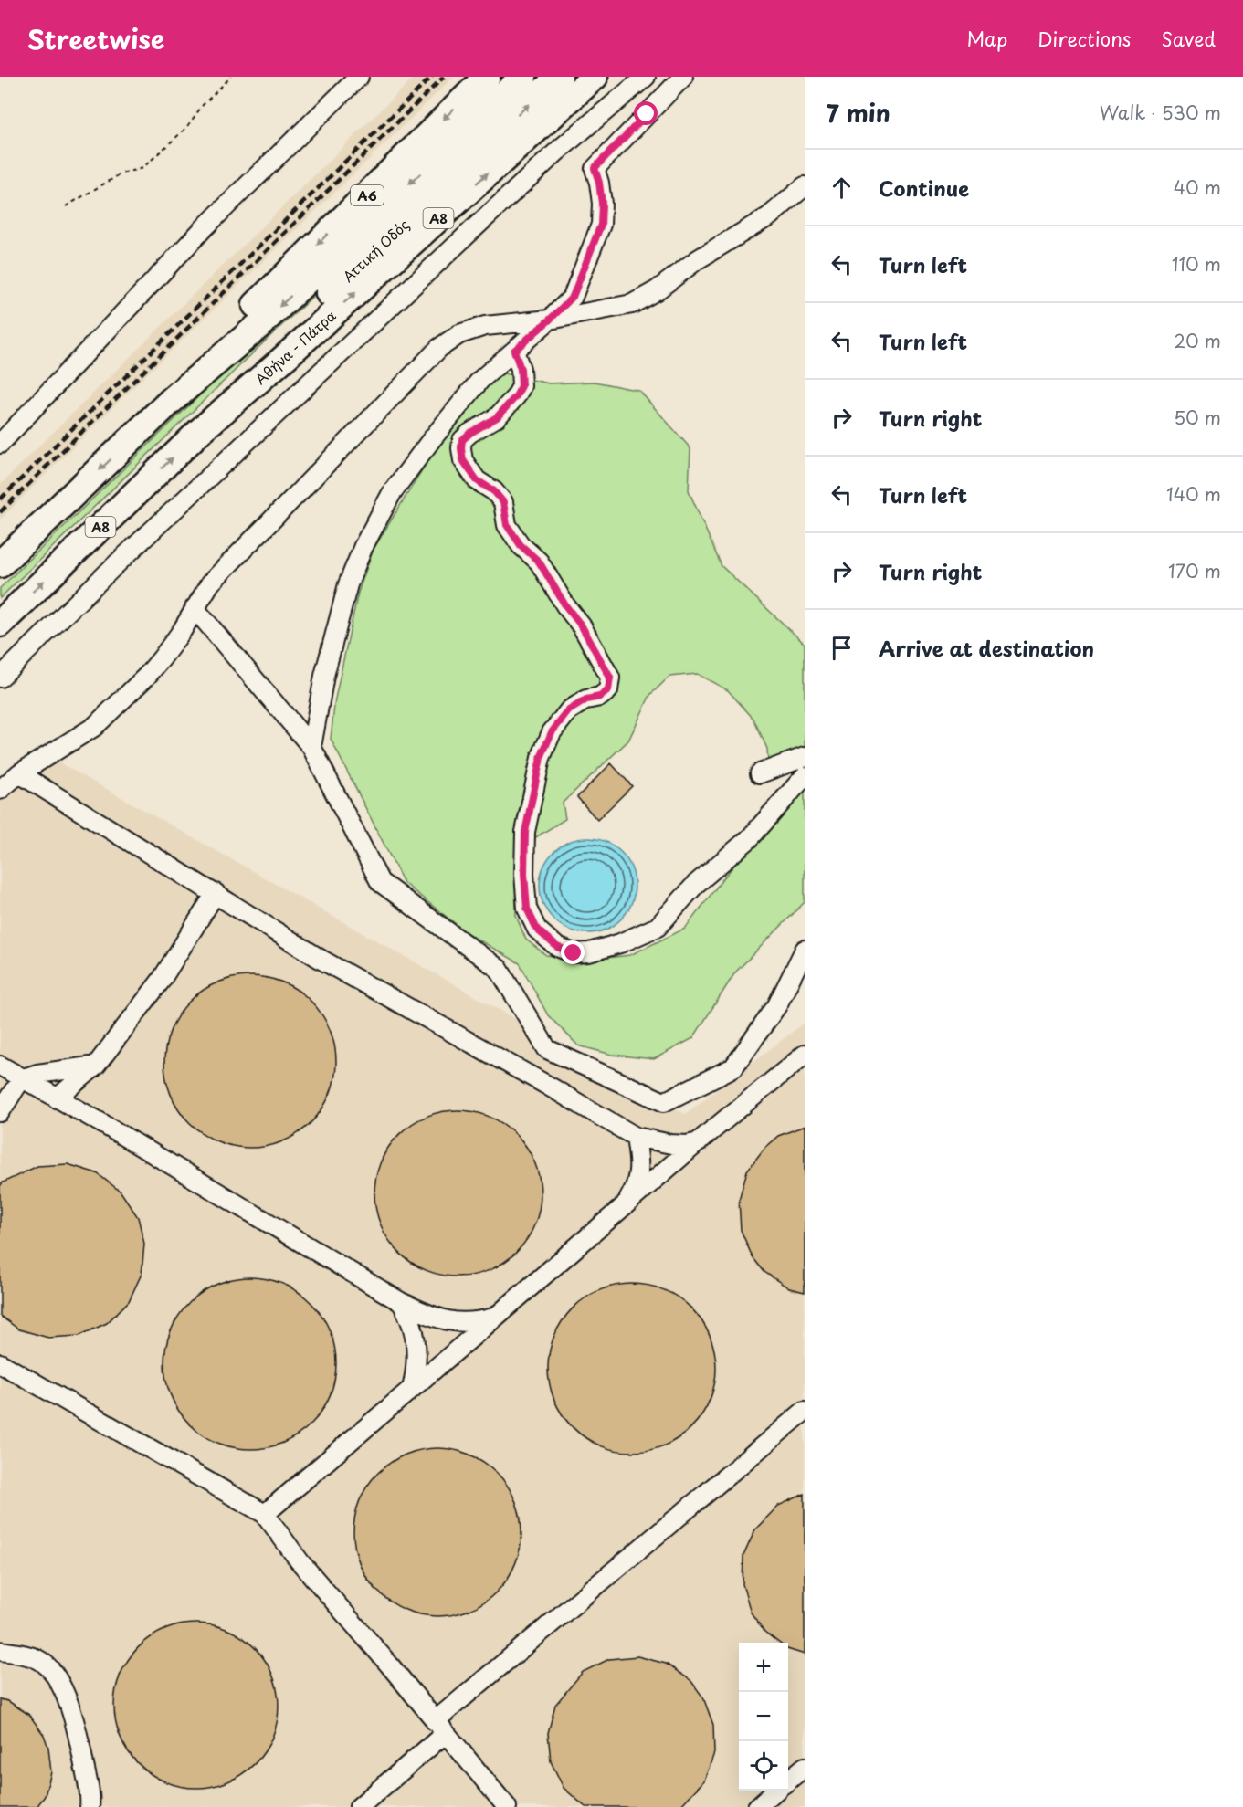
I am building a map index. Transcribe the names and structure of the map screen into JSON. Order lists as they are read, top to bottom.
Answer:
{
  "streets": {
    "highway": [
      "Α6",
      "Α8",
      "Αττική Οδός",
      "Αθήνα - Πάτρα"
    ]
  },
  "crossings": [
    ["Αττική Οδός", "Αθήνα - Πάτρα"]
  ],
  "page": {
    "header": "Streetwise",
    "nav": ["Map", "Directions", "Saved"],
    "heading": ["7 min", "Walk · 530 m"],
    "list": [
      ["Continue", "40 m"],
      ["Turn left", "110 m"],
      ["Turn left", "20 m"],
      ["Turn right", "50 m"],
      ["Turn left", "140 m"],
      ["Turn right", "170 m"],
      "Arrive at destination"
    ],
    "map_buttons": ["+", "−"]
  }
}
